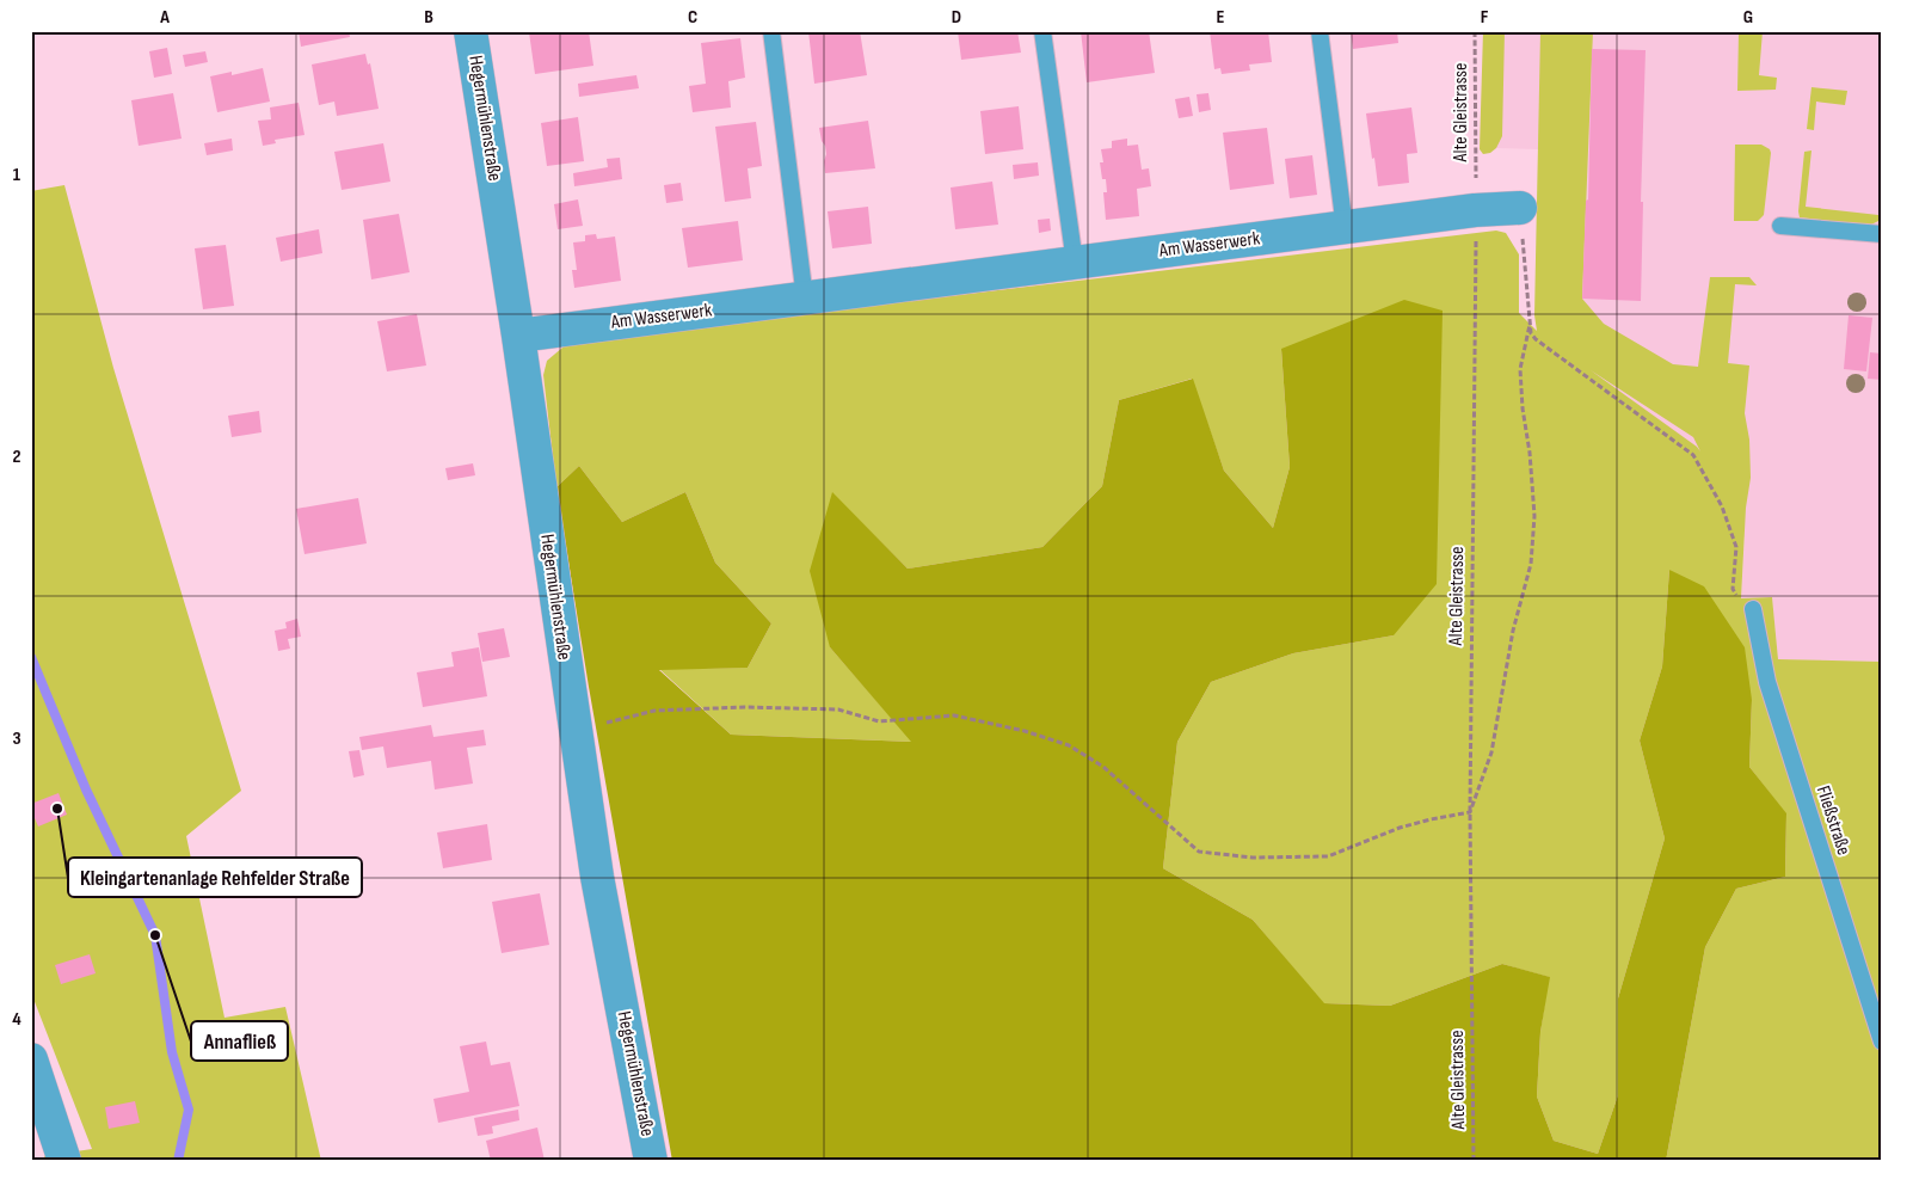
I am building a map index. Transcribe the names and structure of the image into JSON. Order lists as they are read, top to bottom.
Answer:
{
  "streets": {
    "street": ["Hegermühlenstraße", "Am Wasserwerk"],
    "lane": ["Fließstraße"],
    "path": ["Alte Gleistrasse"]
  },
  "crossings": [
    ["Alte Gleistrasse", "Am Wasserwerk"],
    ["Hegermühlenstraße", "Am Wasserwerk"]
  ],
  "places": ["Kleingartenanlage Rehfelder Straße", "Annafließ"],
  "grid": {
    "columns": [
      "A",
      "B",
      "C",
      "D",
      "E",
      "F",
      "G"
    ],
    "rows": [
      "1",
      "2",
      "3",
      "4"
    ]
  }
}
